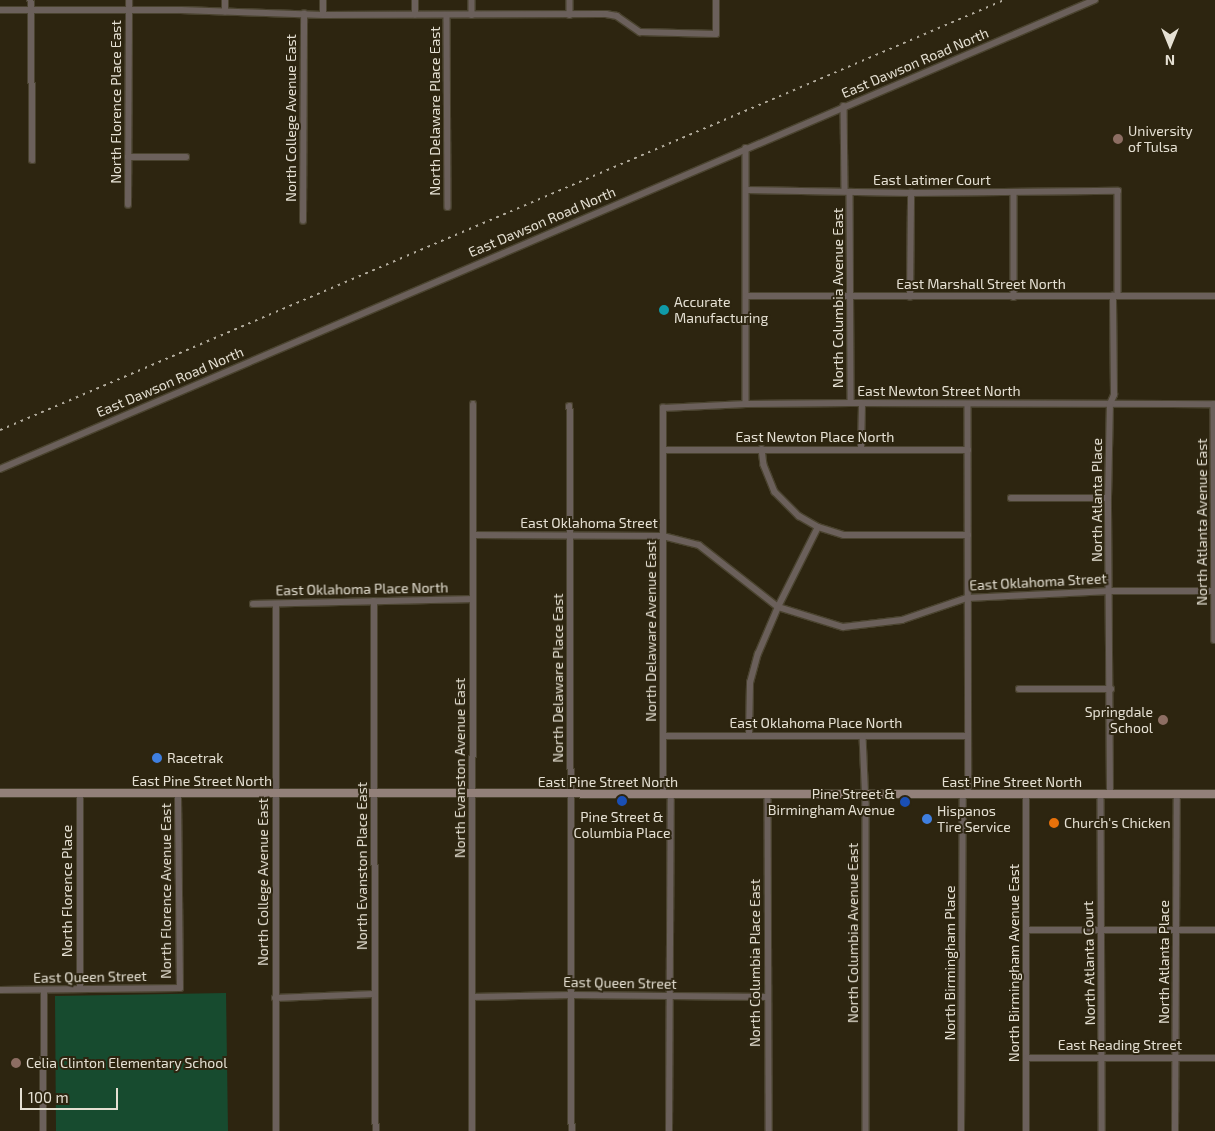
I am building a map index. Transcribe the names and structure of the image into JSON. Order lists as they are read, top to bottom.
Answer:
{
  "streets": {
    "main road": ["East Pine Street North"],
    "street": [
      "East Dawson Road North",
      "North Florence Place East",
      "North Delaware Place East",
      "North College Avenue East",
      "East Latimer Court",
      "East Marshall Street North",
      "North Columbia Avenue East",
      "East Newton Street North",
      "East Newton Place North",
      "North Atlanta Place",
      "North Atlanta Avenue East",
      "East Oklahoma Street",
      "East Oklahoma Place North",
      "North Delaware Avenue East",
      "North Evanston Avenue East",
      "North Evanston Place East",
      "North Florence Place",
      "North Florence Avenue East",
      "North Columbia Place East",
      "North Birmingham Place",
      "North Birmingham Avenue East",
      "North Atlanta Court",
      "East Queen Street",
      "East Reading Street"
    ]
  },
  "crossings": [
    ["East Dawson Road North", "North Columbia Avenue East"],
    ["North Delaware Place East", "East Oklahoma Street"],
    ["North Delaware Place East", "East Pine Street North"],
    ["North Delaware Place East", "East Queen Street"],
    ["North College Avenue East", "East Oklahoma Place North"],
    ["North College Avenue East", "East Pine Street North"],
    ["East Latimer Court", "North Columbia Avenue East"],
    ["East Latimer Court", "North Atlanta Place"],
    ["East Marshall Street North", "North Columbia Avenue East"],
    ["East Marshall Street North", "North Atlanta Place"],
    ["North Columbia Avenue East", "East Newton Street North"],
    ["North Columbia Avenue East", "East Oklahoma Place North"],
    ["North Columbia Avenue East", "East Pine Street North"],
    ["East Newton Street North", "North Atlanta Place"],
    ["East Newton Street North", "North Atlanta Avenue East"],
    ["East Newton Street North", "North Delaware Avenue East"],
    ["East Newton Street North", "North Birmingham Place"],
    ["East Newton Place North", "North Delaware Avenue East"],
    ["East Newton Place North", "North Birmingham Place"],
    ["North Atlanta Place", "East Oklahoma Street"],
    ["North Atlanta Place", "East Pine Street North"],
    ["North Atlanta Place", "East Reading Street"],
    ["North Atlanta Avenue East", "East Oklahoma Street"],
    ["East Oklahoma Street", "North Delaware Avenue East"],
    ["East Oklahoma Street", "North Evanston Avenue East"],
    ["East Oklahoma Street", "North Birmingham Place"],
    ["East Oklahoma Place North", "North Delaware Avenue East"],
    ["East Oklahoma Place North", "North Evanston Avenue East"],
    ["East Oklahoma Place North", "North Evanston Place East"],
    ["East Oklahoma Place North", "North Birmingham Place"],
    ["North Delaware Avenue East", "East Pine Street North"],
    ["North Delaware Avenue East", "East Queen Street"],
    ["North Evanston Avenue East", "East Pine Street North"],
    ["North Evanston Avenue East", "East Queen Street"],
    ["East Pine Street North", "North Evanston Place East"],
    ["East Pine Street North", "North Florence Place"],
    ["East Pine Street North", "North Florence Avenue East"],
    ["East Pine Street North", "North Columbia Place East"],
    ["East Pine Street North", "North Birmingham Place"],
    ["East Pine Street North", "North Birmingham Avenue East"],
    ["East Pine Street North", "North Atlanta Court"],
    ["North Florence Place", "East Queen Street"],
    ["North Florence Avenue East", "East Queen Street"],
    ["North Columbia Place East", "East Queen Street"],
    ["North Birmingham Avenue East", "East Reading Street"],
    ["North Atlanta Court", "East Reading Street"]
  ],
  "places": [
    "University of Tulsa",
    "Accurate Manufacturing",
    "Springdale School",
    "Racetrak",
    "Pine Street & Columbia Place",
    "Pine Street & Birmingham Avenue",
    "Hispanos Tire Service",
    "Church's Chicken",
    "Celia Clinton Elementary School"
  ],
  "scale_bar": "100 m",
  "north": "bottom"
}
